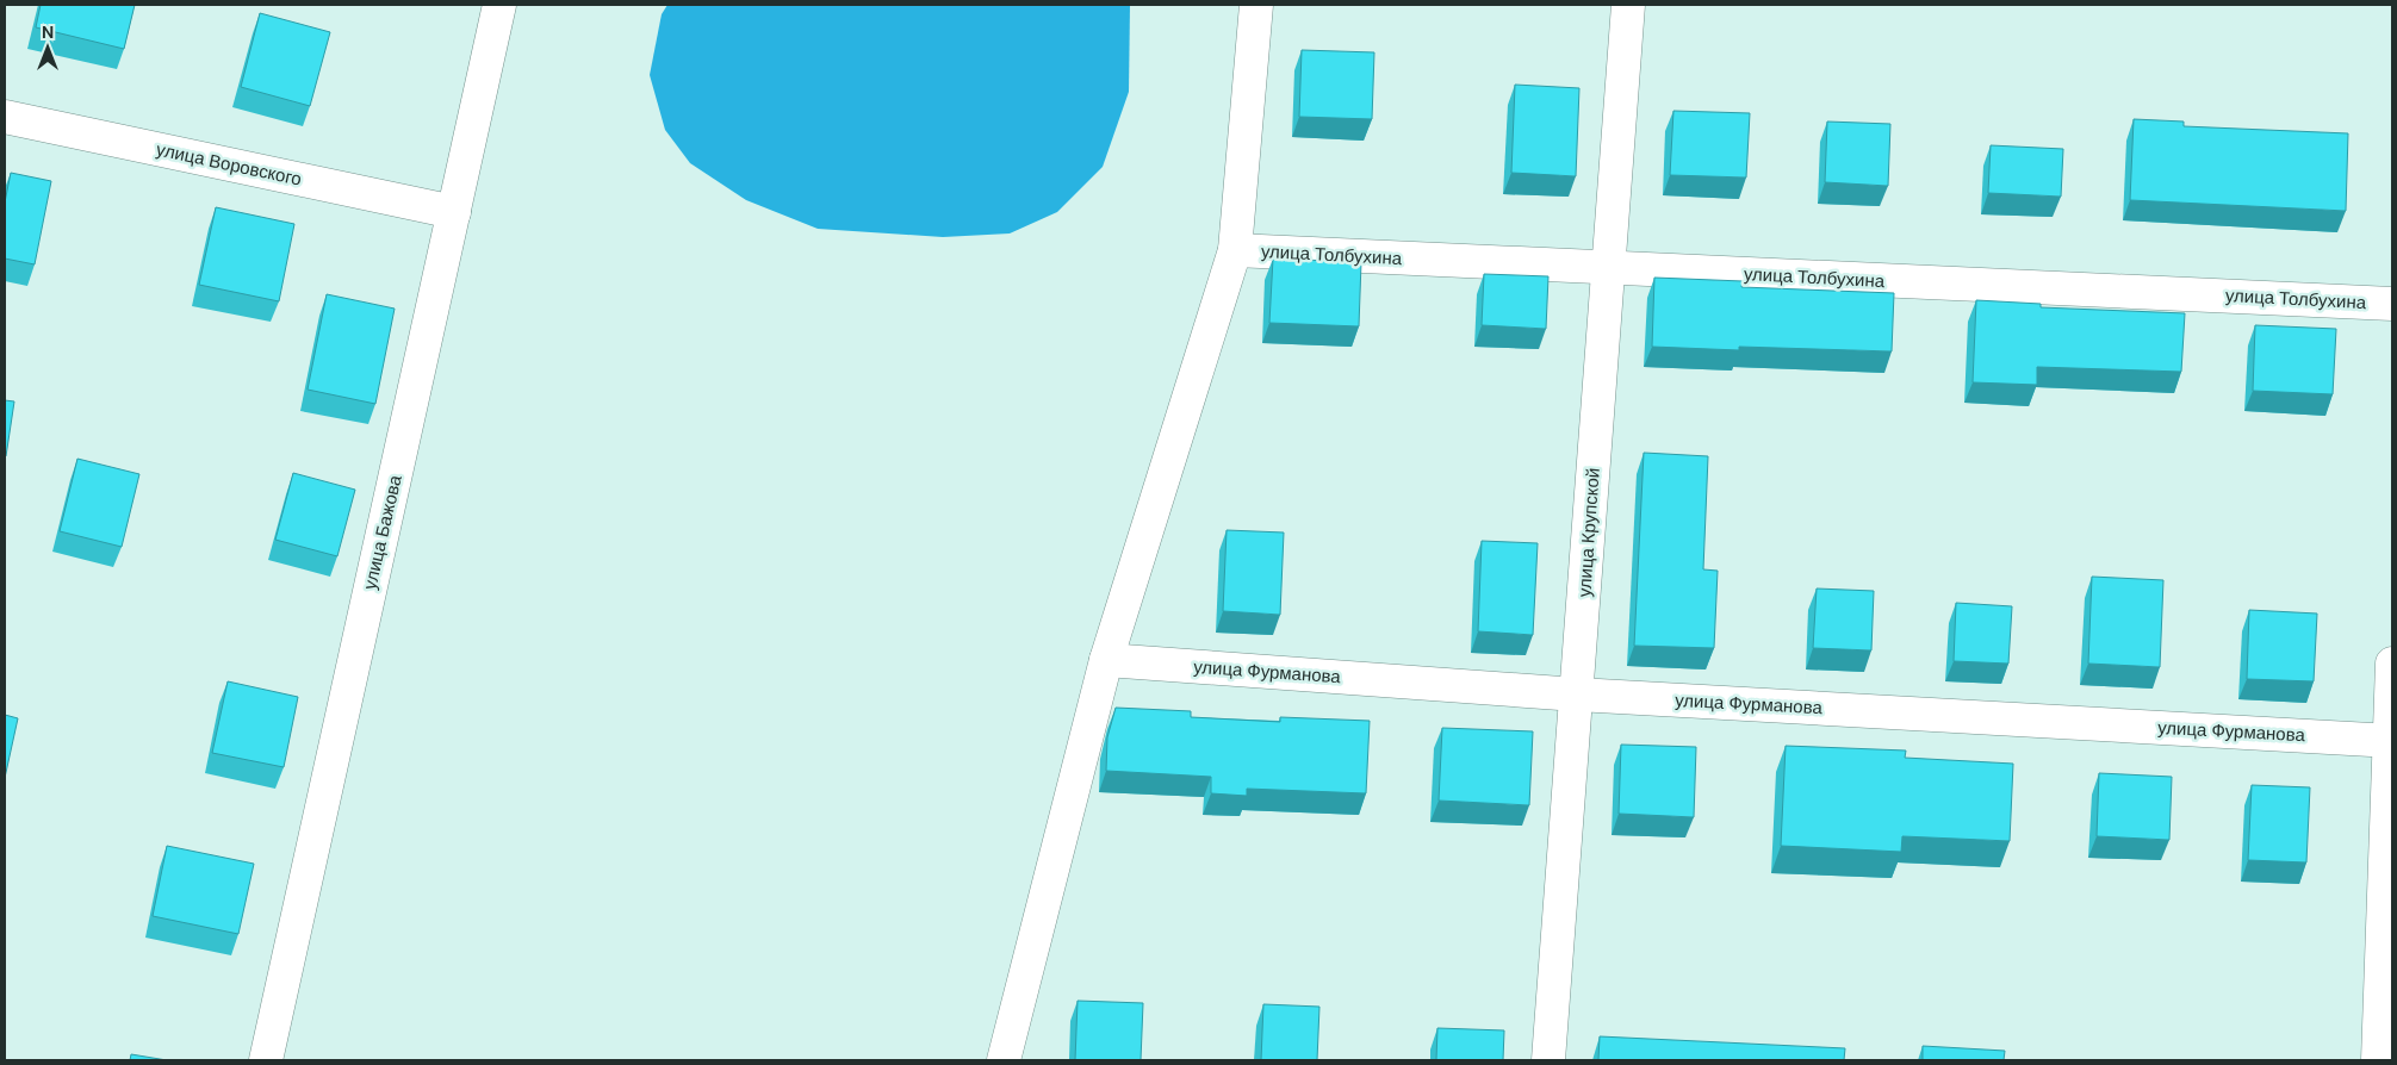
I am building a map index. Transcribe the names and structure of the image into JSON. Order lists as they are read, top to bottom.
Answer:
{
  "streets": {
    "street": [
      "улица Воровского",
      "улица Толбухина",
      "улица Бажова",
      "улица Крупской",
      "улица Фурманова"
    ]
  },
  "crossings": [
    ["улица Воровского", "улица Бажова"],
    ["улица Толбухина", "улица Крупской"],
    ["улица Крупской", "улица Фурманова"]
  ],
  "north": "top"
}
